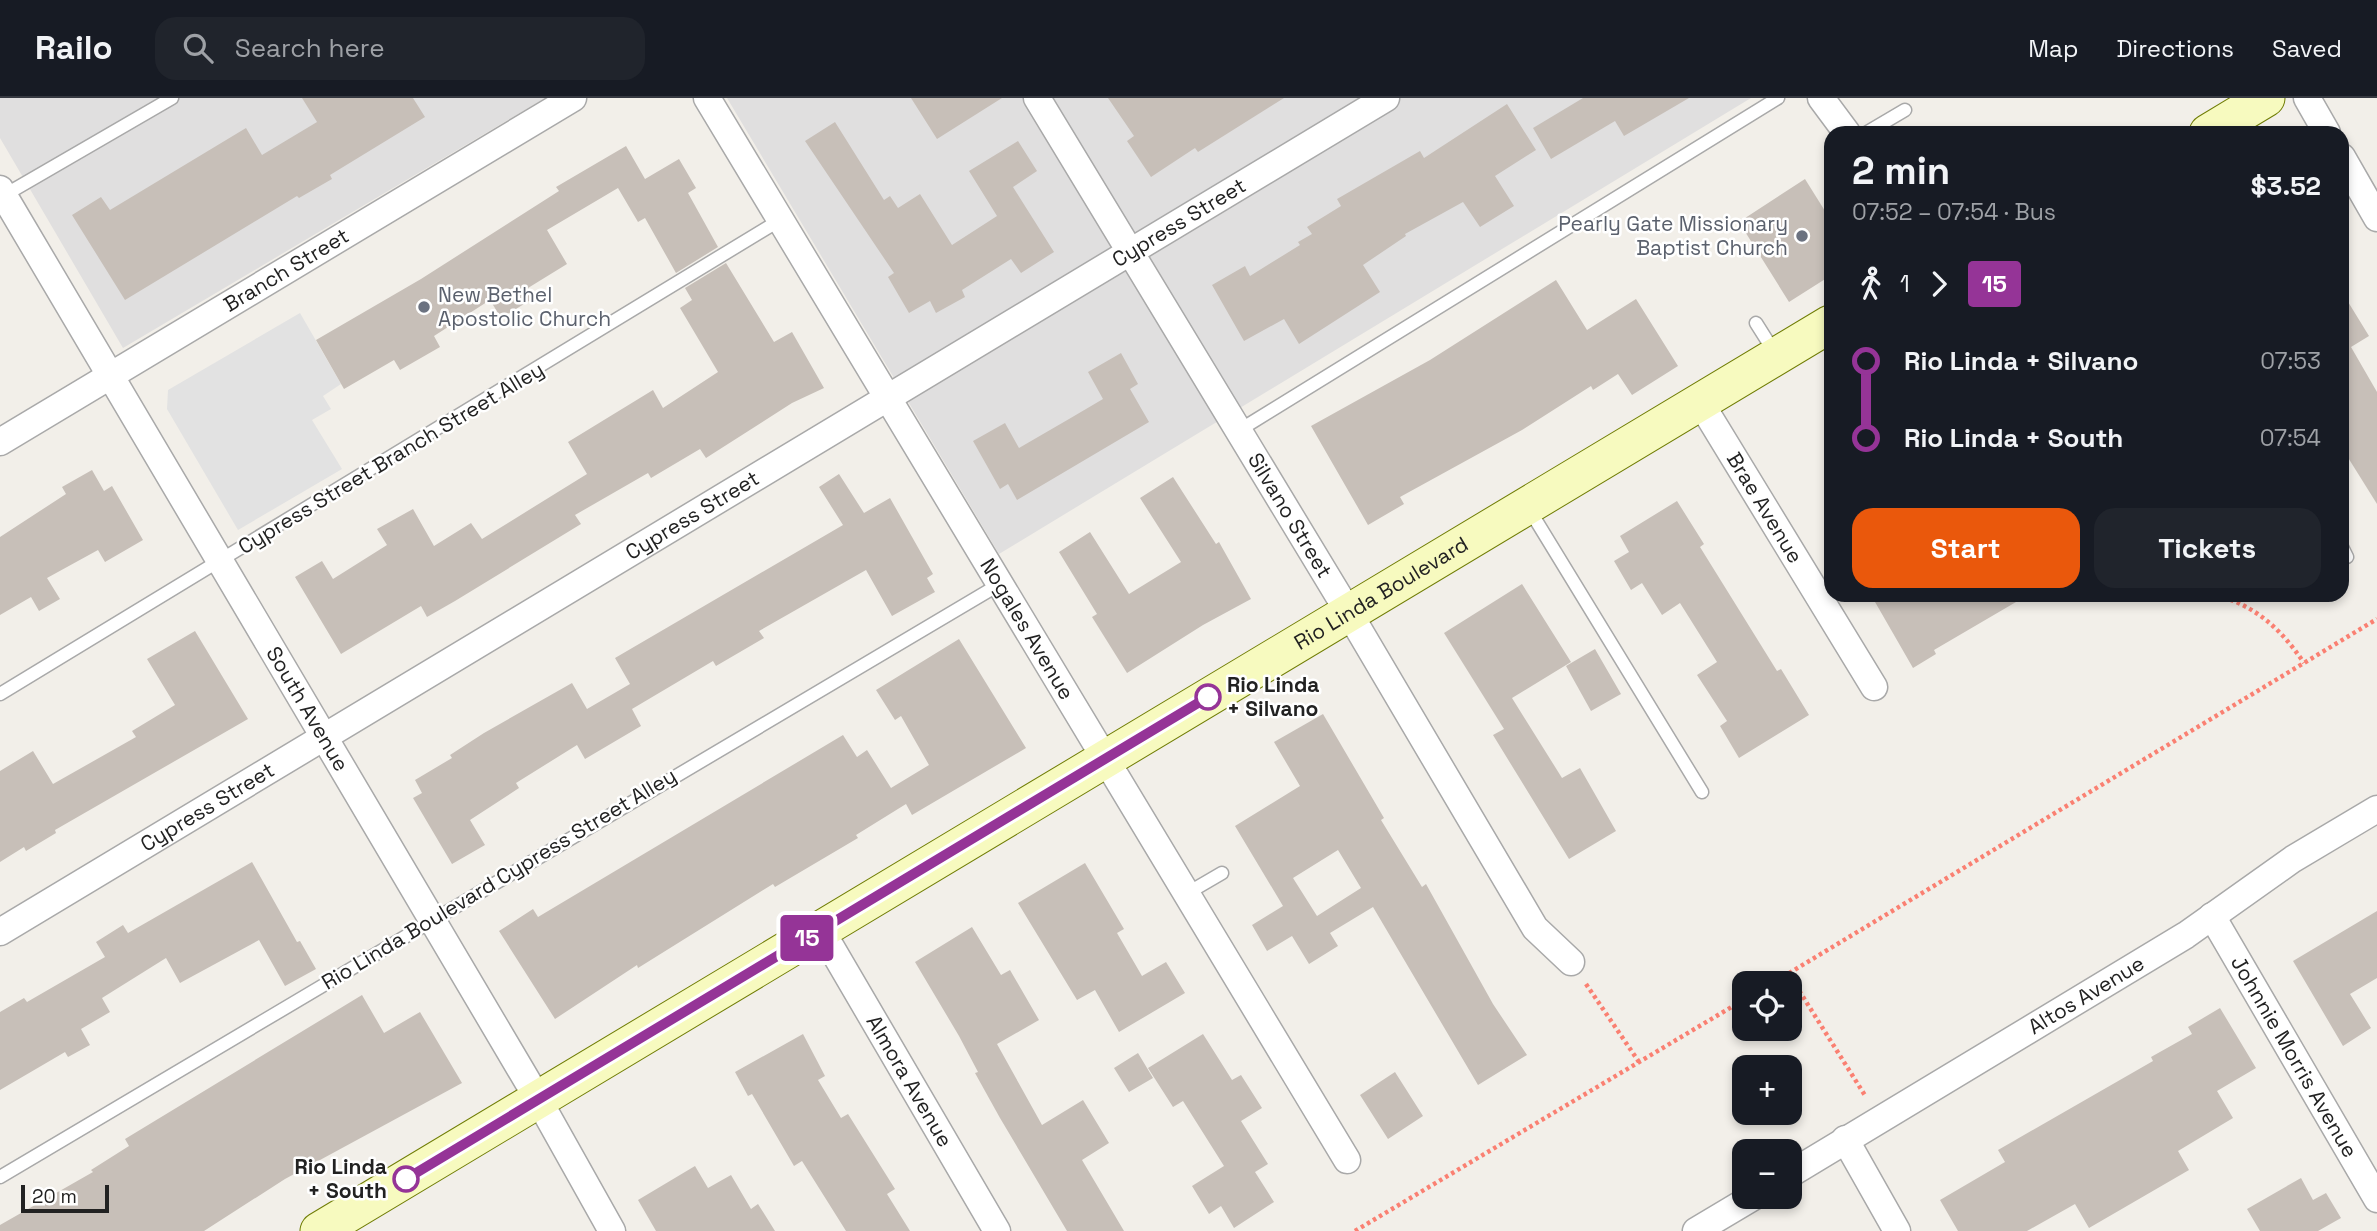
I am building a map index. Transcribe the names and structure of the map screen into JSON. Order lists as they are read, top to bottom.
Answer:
{
  "streets": {
    "main road": ["Rio Linda Boulevard"],
    "street": [
      "Cypress Street",
      "Branch Street",
      "Brae Avenue",
      "Silvano Street",
      "Nogales Avenue",
      "South Avenue",
      "Altos Avenue",
      "Johnnie Morris Avenue",
      "Almora Avenue"
    ],
    "lane": ["Cypress Street Branch Street Alley", "Rio Linda Boulevard Cypress Street Alley"]
  },
  "crossings": [
    ["Cypress Street", "Silvano Street"],
    ["Cypress Street", "Nogales Avenue"],
    ["Cypress Street", "South Avenue"],
    ["Branch Street", "South Avenue"],
    ["Cypress Street Branch Street Alley", "Nogales Avenue"],
    ["Cypress Street Branch Street Alley", "South Avenue"],
    ["Brae Avenue", "Rio Linda Boulevard"],
    ["Silvano Street", "Rio Linda Boulevard"],
    ["Rio Linda Boulevard", "Nogales Avenue"],
    ["Rio Linda Boulevard", "South Avenue"],
    ["Rio Linda Boulevard", "Almora Avenue"],
    ["Nogales Avenue", "Rio Linda Boulevard Cypress Street Alley"],
    ["South Avenue", "Rio Linda Boulevard Cypress Street Alley"],
    ["Altos Avenue", "Johnnie Morris Avenue"]
  ],
  "places": [
    "Pearly Gate Missionary Baptist Church",
    "New Bethel Apostolic Church",
    "Rio Linda + Silvano",
    "Rio Linda + South"
  ],
  "lines": ["bus line 15"],
  "scale_bar": "20 m",
  "page": {
    "header": "Railo",
    "search": "Search here",
    "nav": ["Map", "Directions", "Saved"],
    "on_map": "15",
    "heading": ["2 min", "07:52 – 07:54 · Bus", "$3.52"],
    "legs": ["1", "15"],
    "list": [
      {
        "name": "Rio Linda + Silvano",
        "value": "07:53"
      },
      {
        "name": "Rio Linda + South",
        "value": "07:54"
      }
    ],
    "buttons": ["Start", "Tickets"],
    "map_buttons": ["+", "−"],
    "scale": "20 m"
  }
}
